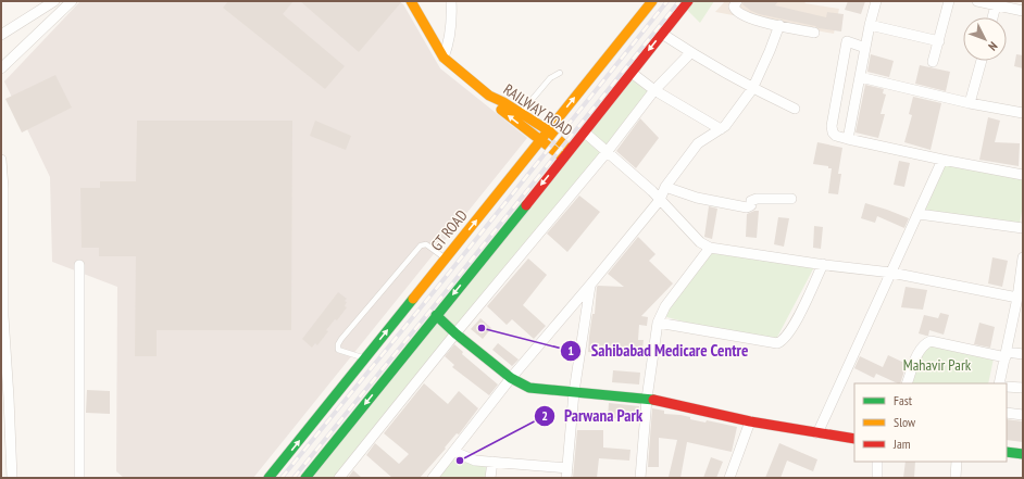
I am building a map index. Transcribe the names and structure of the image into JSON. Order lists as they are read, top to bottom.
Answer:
{
  "streets": {
    "main road": ["RAILWAY ROAD", "GT ROAD"]
  },
  "crossings": [
    ["RAILWAY ROAD", "GT ROAD"]
  ],
  "parks": ["Mahavir Park"],
  "places": ["Sahibabad Medicare Centre", "Parwana Park"],
  "legend": ["Fast", "Slow", "Jam"],
  "north": "bottom right"
}
